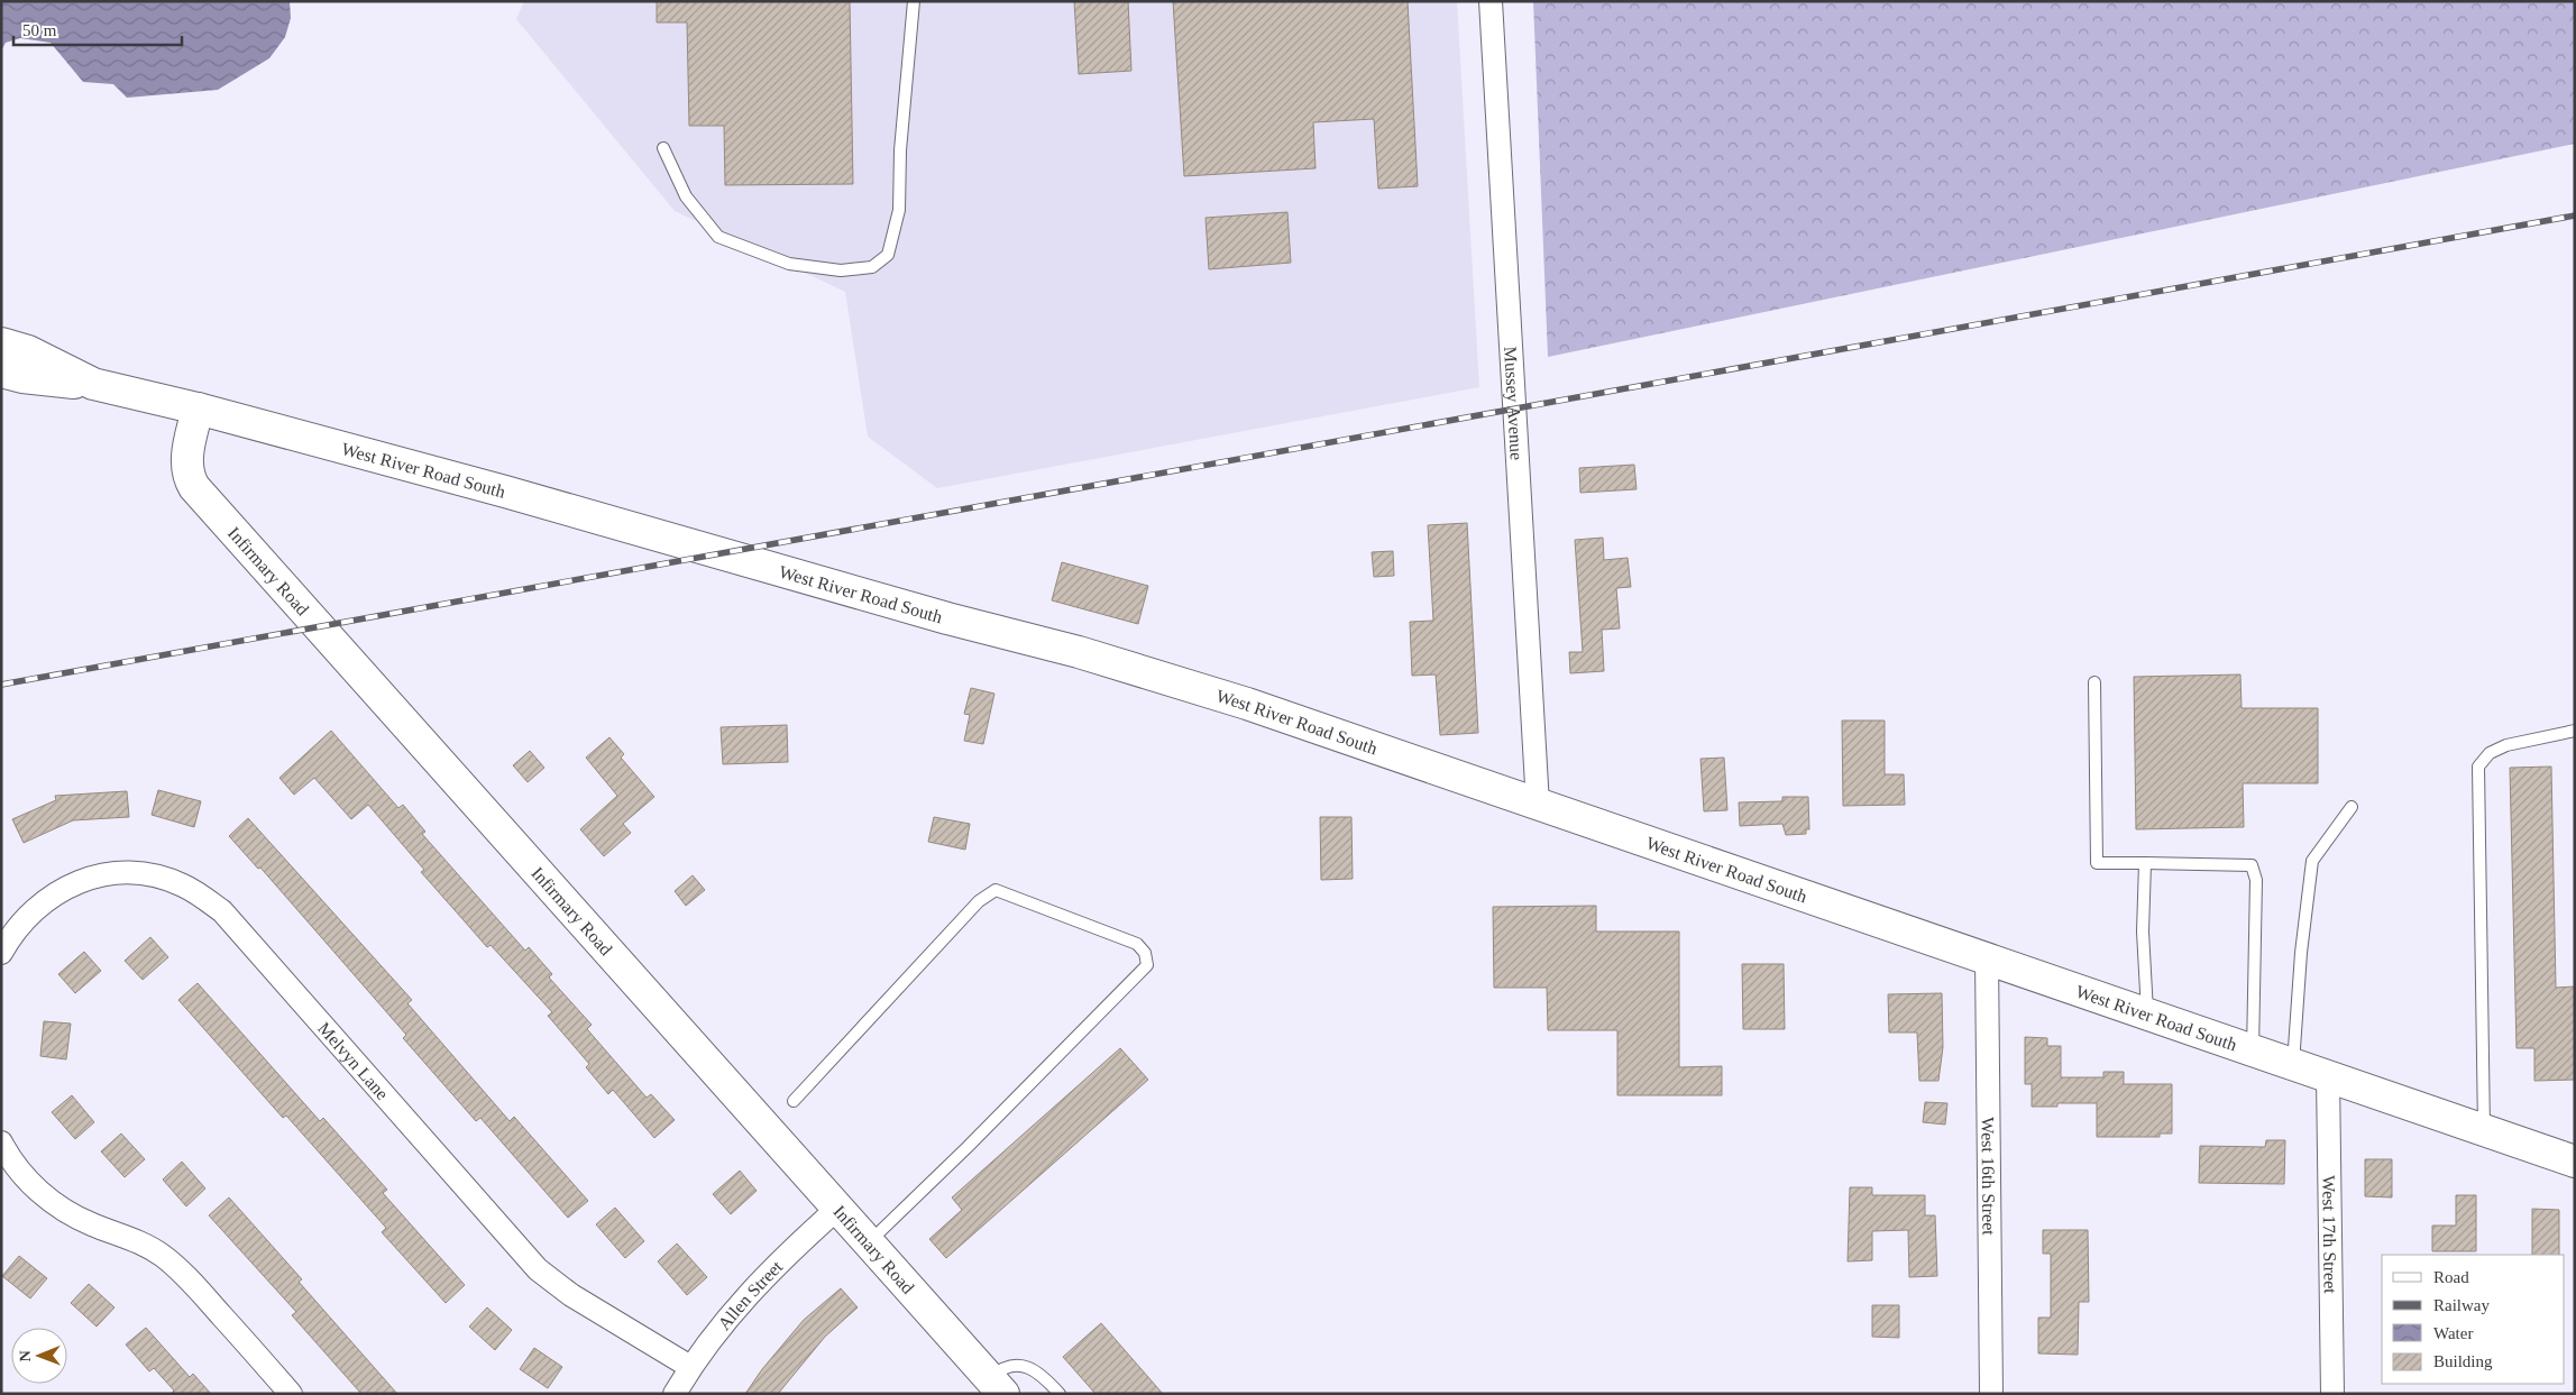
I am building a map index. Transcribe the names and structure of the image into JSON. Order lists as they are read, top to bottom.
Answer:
{
  "streets": {
    "main road": ["West River Road South", "Infirmary Road"],
    "street": [
      "Mussey Avenue",
      "Melvyn Lane",
      "West 16th Street",
      "West 17th Street",
      "Allen Street"
    ]
  },
  "crossings": [
    ["Mussey Avenue", "West River Road South"],
    ["West River Road South", "Infirmary Road"],
    ["West River Road South", "West 16th Street"],
    ["West River Road South", "West 17th Street"],
    ["Infirmary Road", "Allen Street"],
    ["Melvyn Lane", "Allen Street"]
  ],
  "legend": [
    "Road",
    "Railway",
    "Water",
    "Building"
  ],
  "scale_bar": "50 m",
  "north": "left"
}
